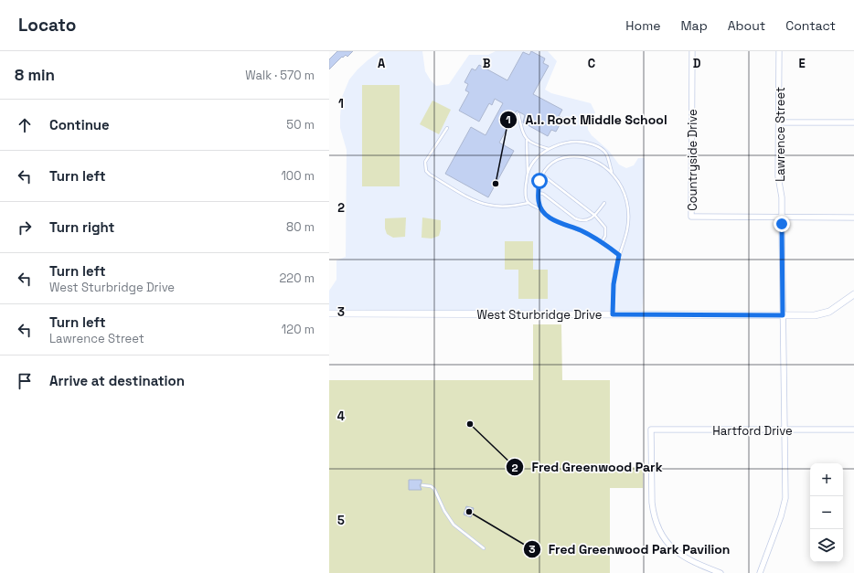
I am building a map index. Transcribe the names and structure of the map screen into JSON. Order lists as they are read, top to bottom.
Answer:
{
  "streets": {
    "street": [
      "Lawrence Street",
      "Countryside Drive",
      "West Sturbridge Drive",
      "Hartford Drive"
    ]
  },
  "crossings": [
    ["Lawrence Street", "Countryside Drive"],
    ["Lawrence Street", "West Sturbridge Drive"],
    ["Lawrence Street", "Hartford Drive"]
  ],
  "places": ["A.I. Root Middle School", "Fred Greenwood Park", "Fred Greenwood Park Pavilion"],
  "page": {
    "header": "Locato",
    "nav": [
      "Home",
      "Map",
      "About",
      "Contact"
    ],
    "heading": ["8 min", "Walk · 570 m"],
    "list": [
      ["Continue", "50 m"],
      ["Turn left", "100 m"],
      ["Turn right", "80 m"],
      ["Turn left", "West Sturbridge Drive", "220 m"],
      ["Turn left", "Lawrence Street", "120 m"],
      "Arrive at destination"
    ],
    "map_buttons": ["+", "−"]
  },
  "grid": {
    "columns": [
      "A",
      "B",
      "C",
      "D",
      "E"
    ],
    "rows": [
      "1",
      "2",
      "3",
      "4",
      "5"
    ]
  }
}
